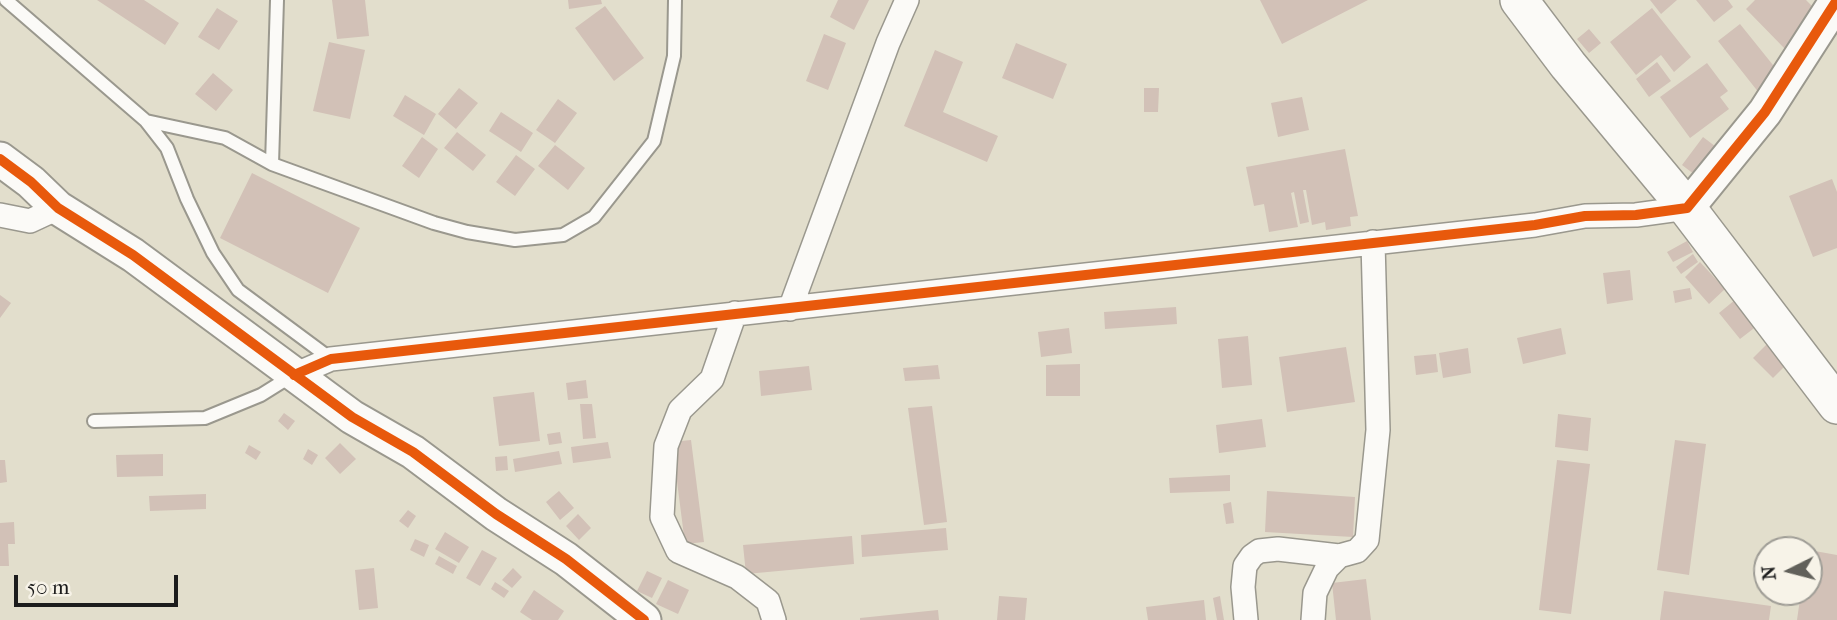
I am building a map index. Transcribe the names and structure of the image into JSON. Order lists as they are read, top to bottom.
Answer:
{
  "scale_bar": "50 m",
  "north": "left"
}
